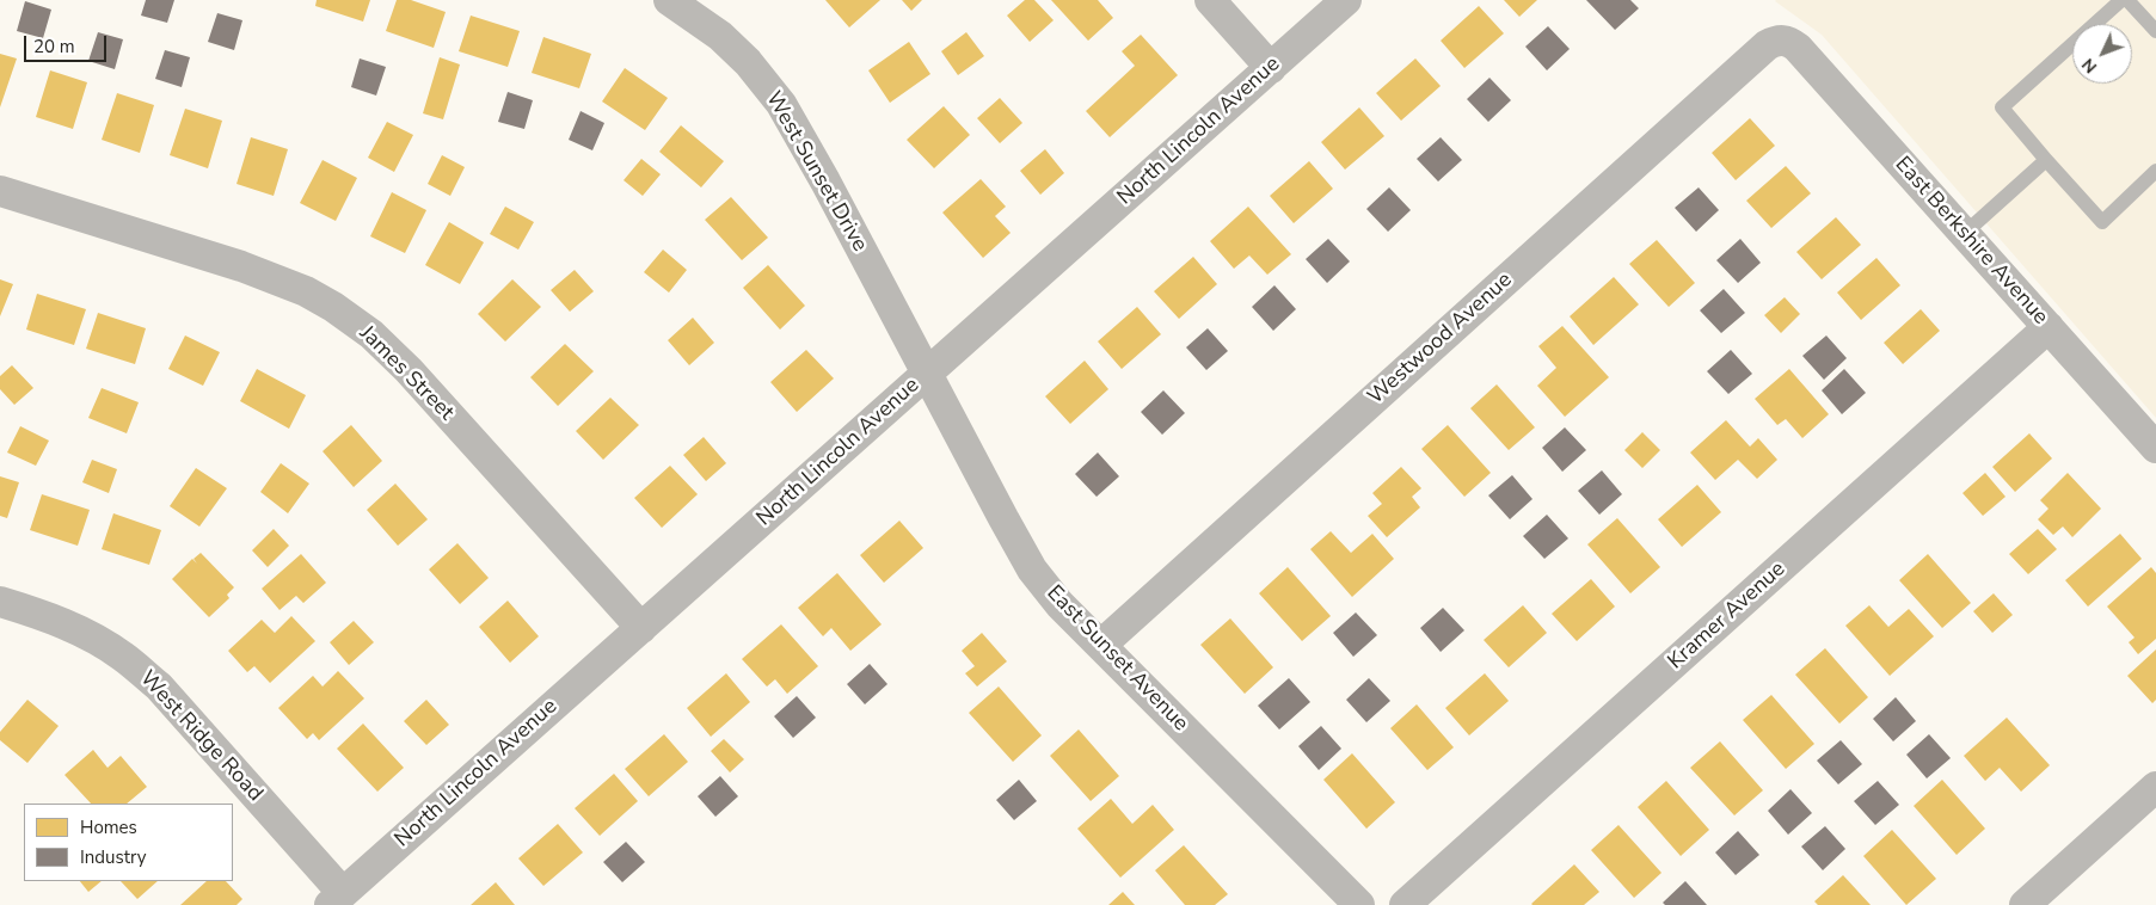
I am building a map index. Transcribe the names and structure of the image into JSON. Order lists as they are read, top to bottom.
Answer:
{
  "streets": {
    "street": [
      "North Lincoln Avenue",
      "West Sunset Drive",
      "East Berkshire Avenue",
      "Westwood Avenue",
      "James Street",
      "Kramer Avenue",
      "East Sunset Avenue",
      "West Ridge Road"
    ]
  },
  "crossings": [
    ["North Lincoln Avenue", "West Sunset Drive"],
    ["North Lincoln Avenue", "James Street"],
    ["North Lincoln Avenue", "East Sunset Avenue"],
    ["North Lincoln Avenue", "West Ridge Road"],
    ["West Sunset Drive", "East Sunset Avenue"],
    ["East Berkshire Avenue", "Westwood Avenue"],
    ["East Berkshire Avenue", "Kramer Avenue"],
    ["Westwood Avenue", "East Sunset Avenue"]
  ],
  "legend": ["Homes", "Industry"],
  "scale_bar": "20 m",
  "north": "bottom left"
}
